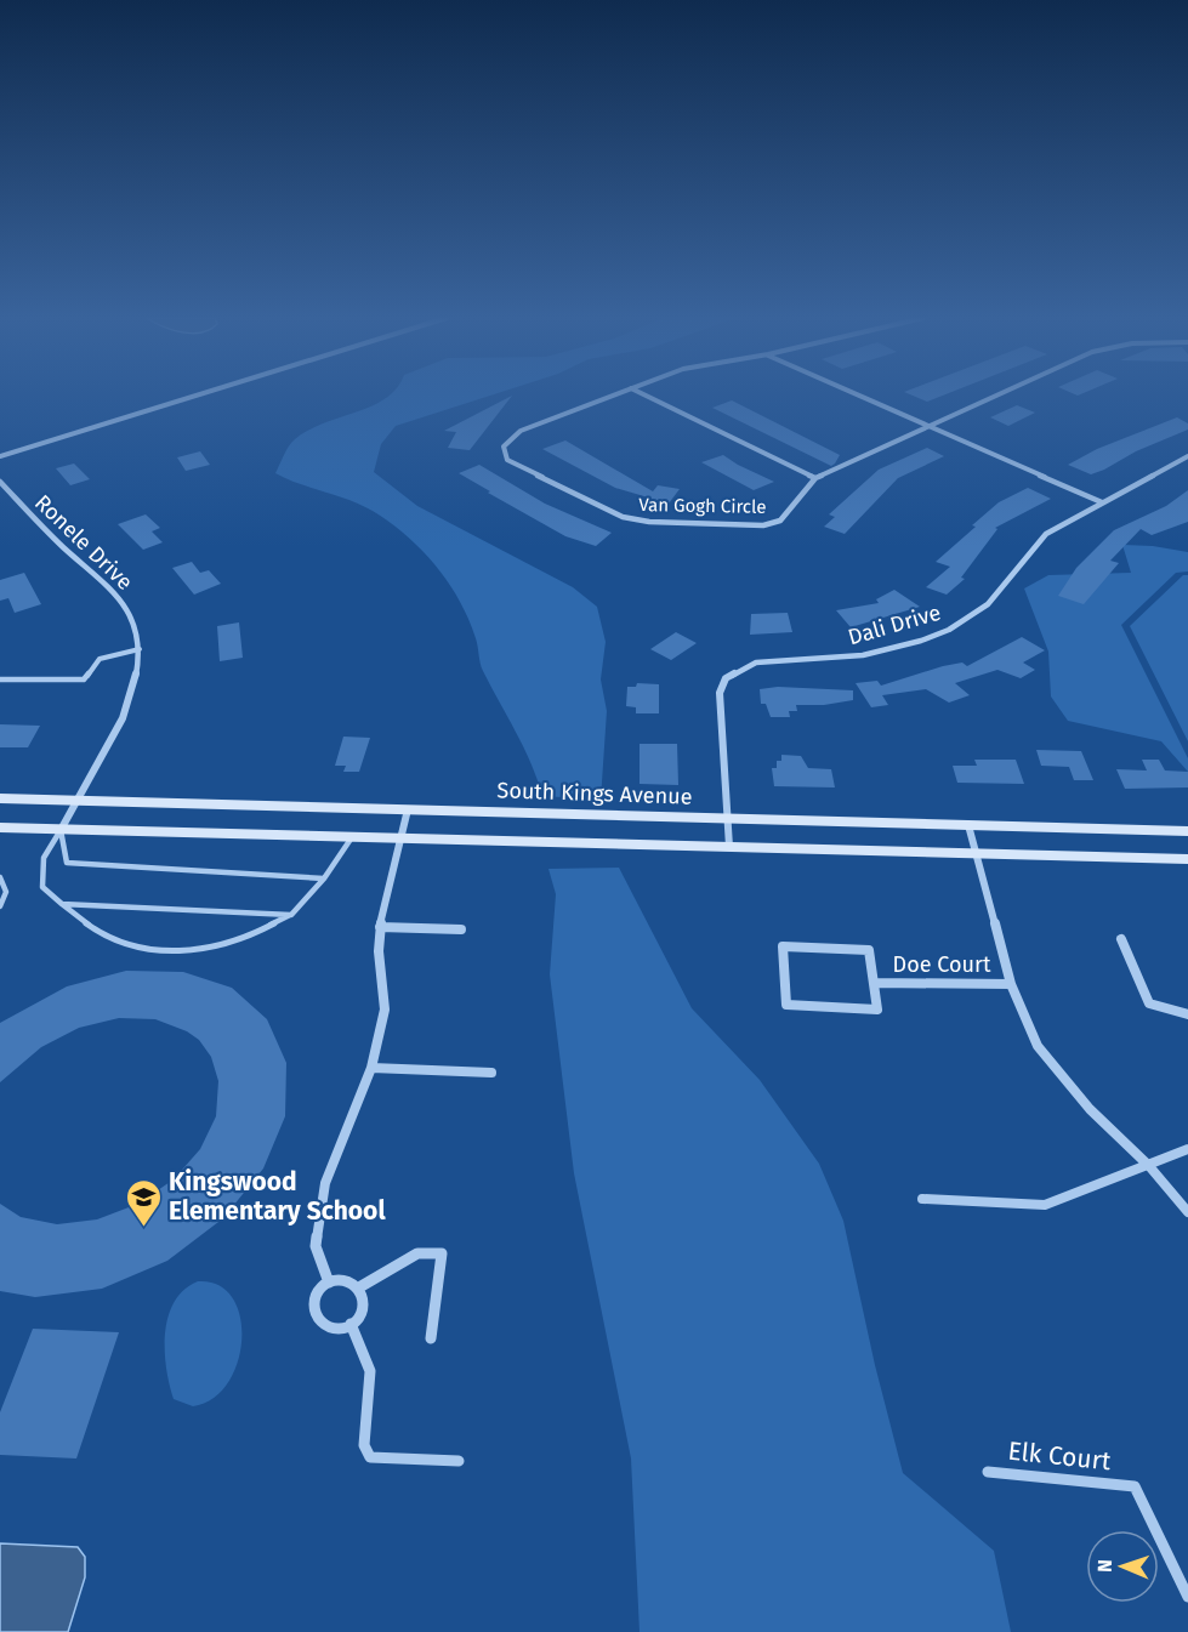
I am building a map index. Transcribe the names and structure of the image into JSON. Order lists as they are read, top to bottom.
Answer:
{
  "streets": {
    "main road": ["South Kings Avenue"],
    "street": [
      "Van Gogh Circle",
      "Ronele Drive",
      "Dali Drive",
      "Doe Court",
      "Elk Court"
    ]
  },
  "crossings": [
    ["Ronele Drive", "South Kings Avenue"],
    ["Dali Drive", "South Kings Avenue"]
  ],
  "places": {
    "school or university": ["Kingswood Elementary School"]
  },
  "north": "left"
}
